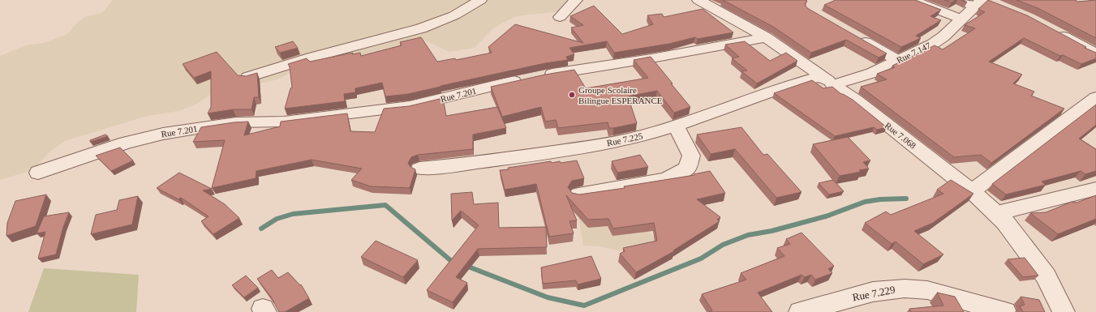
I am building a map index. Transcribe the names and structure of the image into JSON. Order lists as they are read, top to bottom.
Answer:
{
  "streets": {
    "street": [
      "Rue 7.147",
      "Rue 7.201",
      "Rue 7.068",
      "Rue 7.225",
      "Rue 7.229"
    ]
  },
  "crossings": [
    ["Rue 7.147", "Rue 7.068"],
    ["Rue 7.147", "Rue 7.225"],
    ["Rue 7.201", "Rue 7.068"],
    ["Rue 7.068", "Rue 7.225"]
  ],
  "places": ["Groupe Scolaire Bilingue ESPERANCE"]
}
